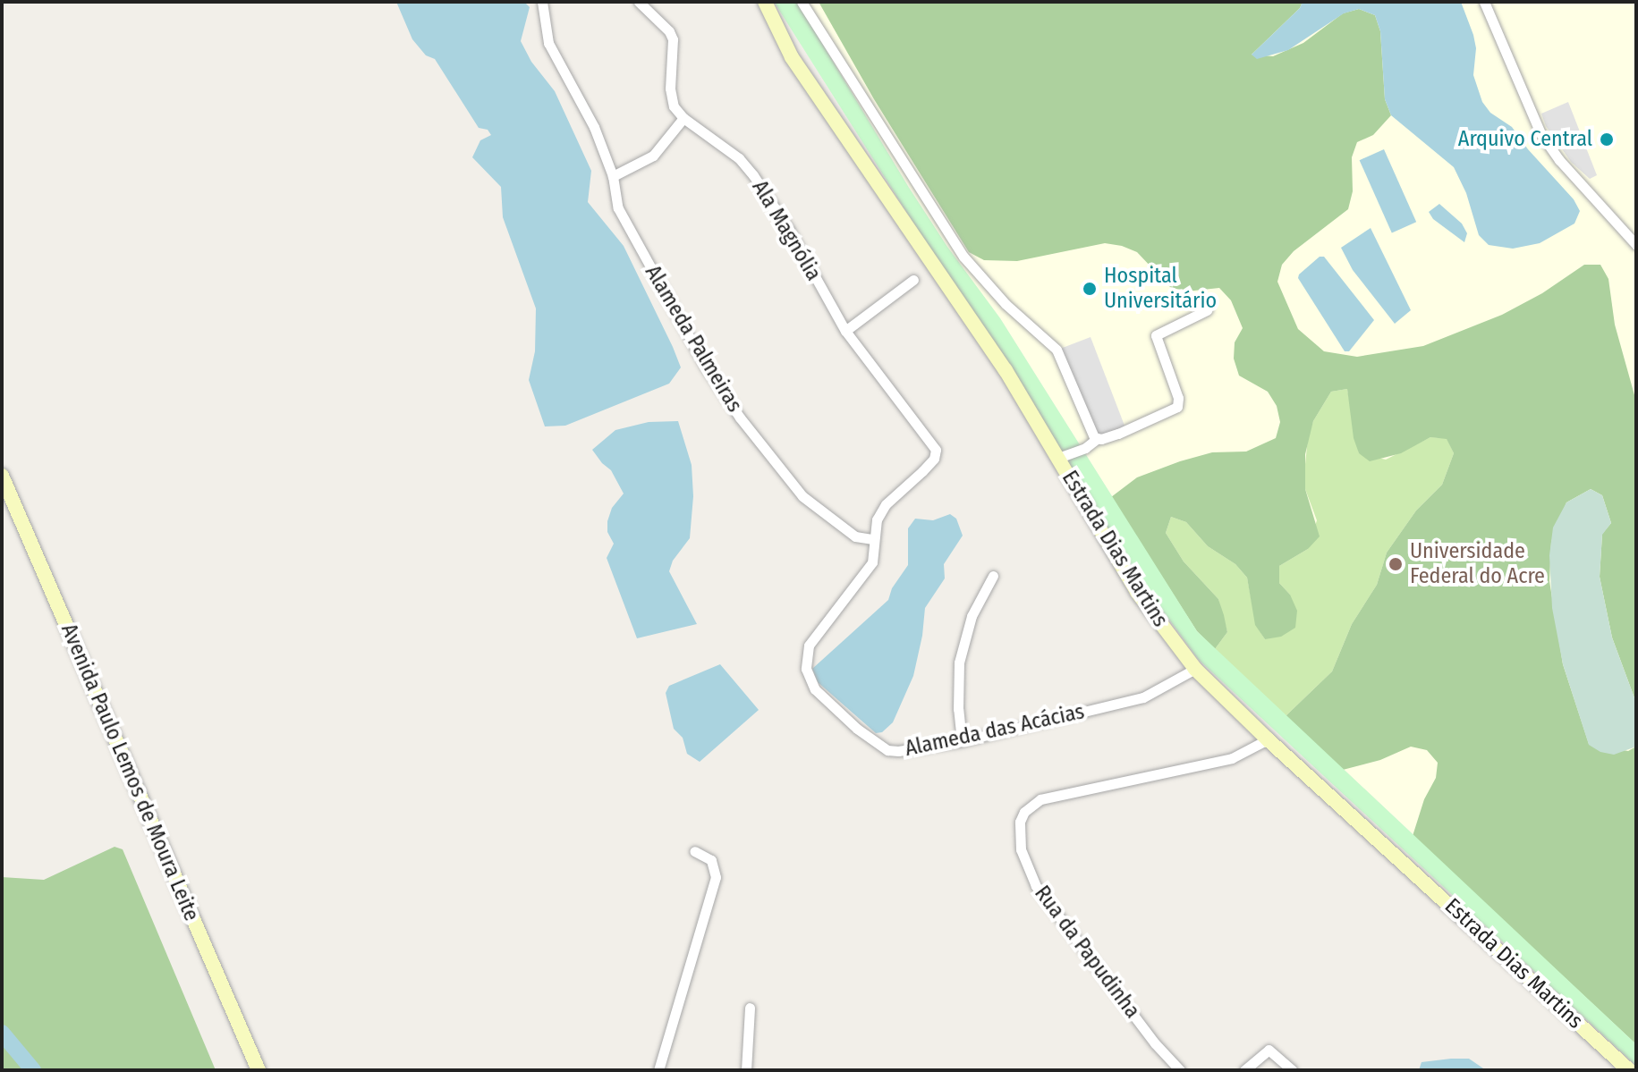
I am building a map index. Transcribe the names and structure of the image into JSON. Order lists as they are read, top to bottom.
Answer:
{
  "streets": {
    "street": [
      "Ala Magnólia",
      "Alameda Palmeiras",
      "Estrada Dias Martins",
      "Alameda das Acácias",
      "Avenida Paulo Lemos de Moura Leite",
      "Rua da Papudinha"
    ]
  },
  "crossings": [
    ["Ala Magnólia", "Alameda das Acácias"],
    ["Alameda Palmeiras", "Alameda das Acácias"],
    ["Estrada Dias Martins", "Alameda das Acácias"],
    ["Estrada Dias Martins", "Rua da Papudinha"]
  ],
  "places": ["Arquivo Central", "Hospital Universitário", "Universidade Federal do Acre"]
}
